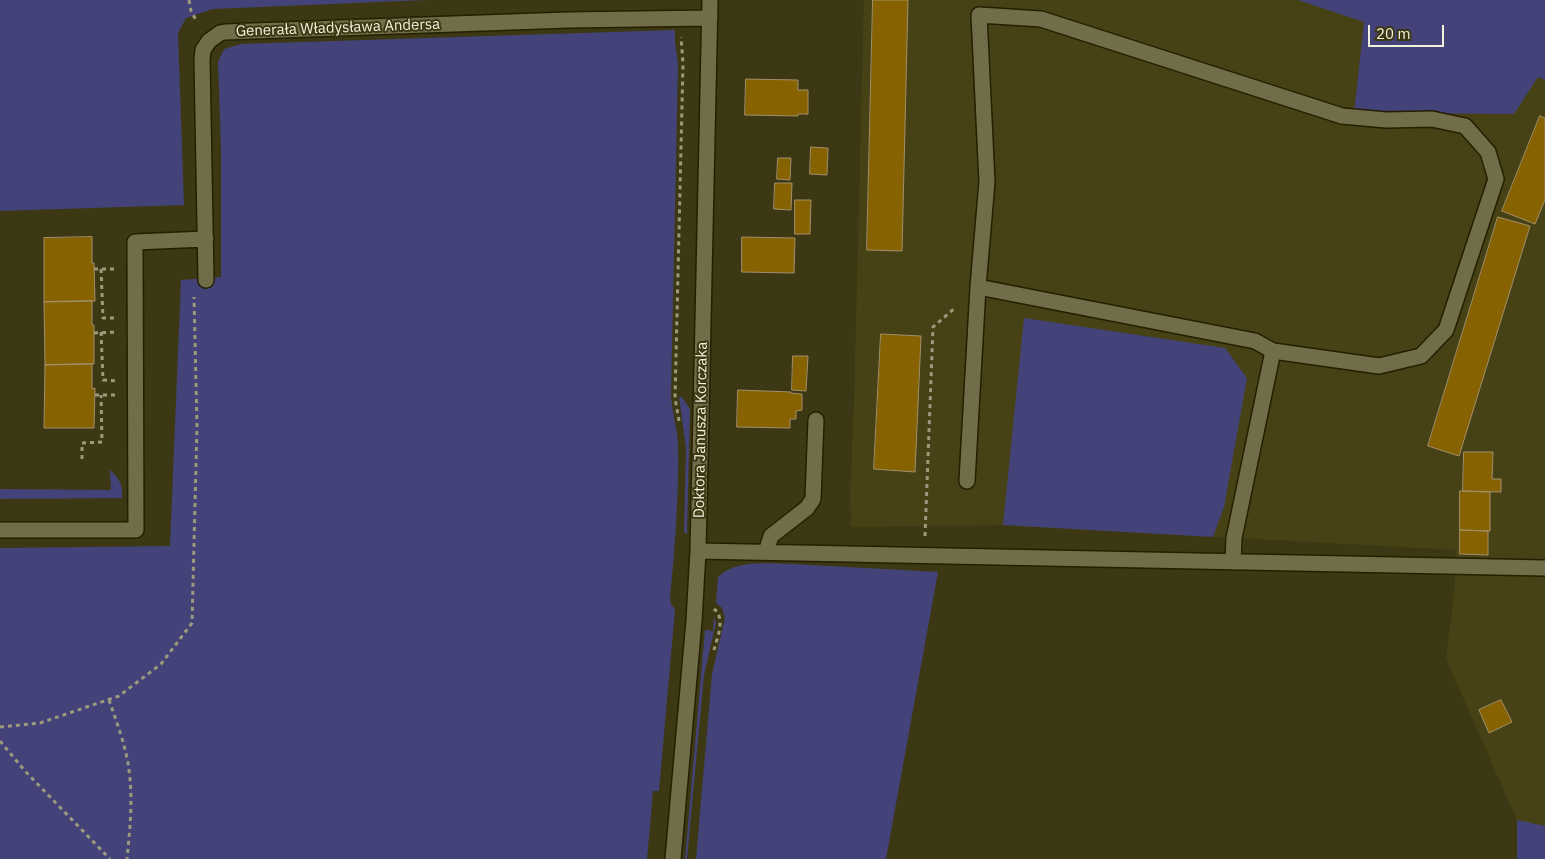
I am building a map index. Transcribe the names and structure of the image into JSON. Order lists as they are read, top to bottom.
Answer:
{
  "streets": {
    "street": ["Generała Władysława Andersa", "Doktora Janusza Korczaka"]
  },
  "crossings": [
    ["Generała Władysława Andersa", "Doktora Janusza Korczaka"]
  ],
  "scale_bar": "20 m"
}
